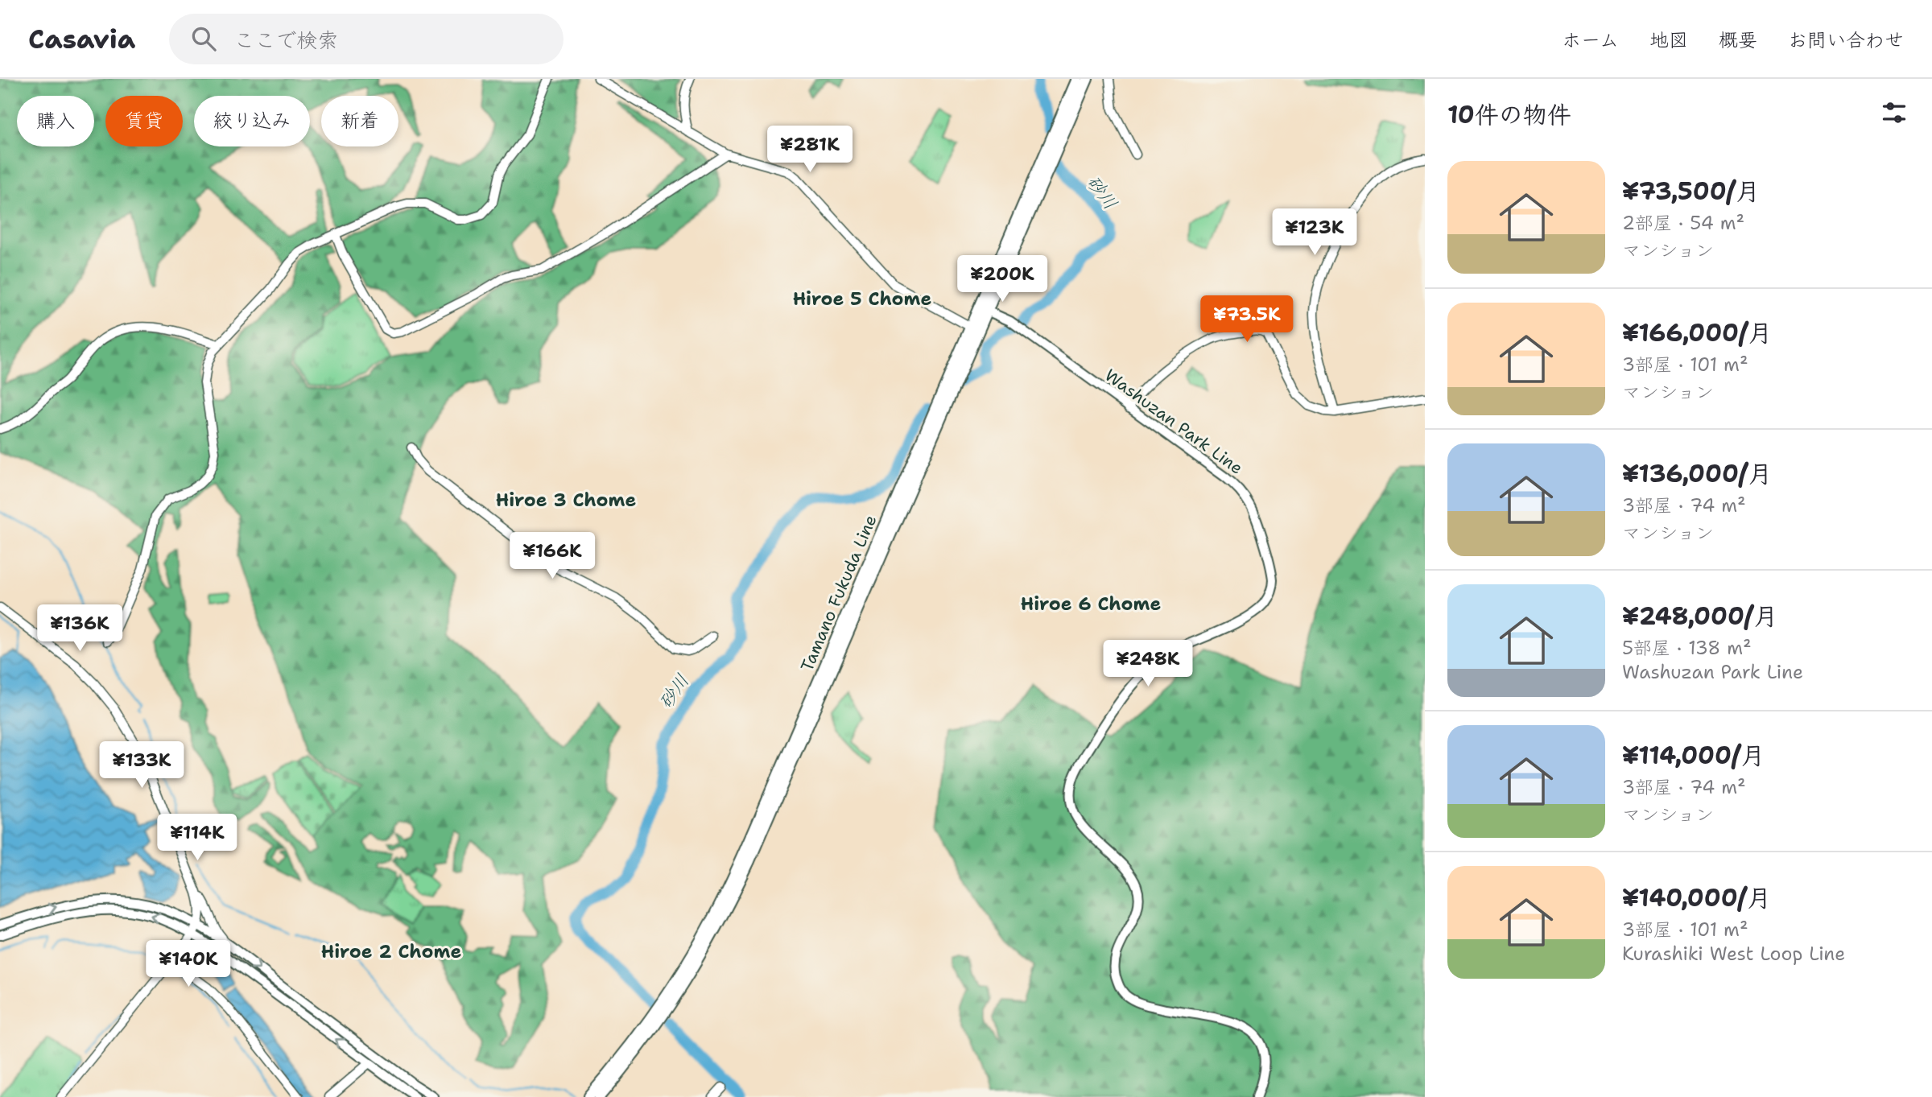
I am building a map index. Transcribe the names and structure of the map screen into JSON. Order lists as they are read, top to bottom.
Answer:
{
  "streets": {
    "main road": ["Washuzan Park Line", "Tamano Fukuda Line"]
  },
  "crossings": [
    ["Washuzan Park Line", "Tamano Fukuda Line"]
  ],
  "districts": [
    "Hiroe 5 Chome",
    "Hiroe 3 Chome",
    "Hiroe 6 Chome",
    "Hiroe 2 Chome"
  ],
  "water": ["砂川"],
  "page": {
    "header": "Casavia",
    "search": "ここで検索",
    "nav": [
      "ホーム",
      "地図",
      "概要",
      "お問い合わせ"
    ],
    "heading": "10件の物件",
    "chip": [
      "購入",
      "賃貸",
      "絞り込み",
      "新着"
    ],
    "price": [
      "¥281K",
      "¥123K",
      "¥200K",
      "¥73.5K",
      "¥166K",
      "¥136K",
      "¥248K",
      "¥133K",
      "¥114K",
      "¥140K"
    ],
    "list": [
      {
        "name": "¥73,500/月",
        "note": "2部屋 · 54 m² · マンション"
      },
      {
        "name": "¥166,000/月",
        "note": "3部屋 · 101 m² · マンション"
      },
      {
        "name": "¥136,000/月",
        "note": "3部屋 · 74 m² · マンション"
      },
      {
        "name": "¥248,000/月",
        "note": "5部屋 · 138 m² · Washuzan Park Line"
      },
      {
        "name": "¥114,000/月",
        "note": "3部屋 · 74 m² · マンション"
      },
      {
        "name": "¥140,000/月",
        "note": "3部屋 · 101 m² · Kurashiki West Loop Line"
      }
    ]
  }
}
